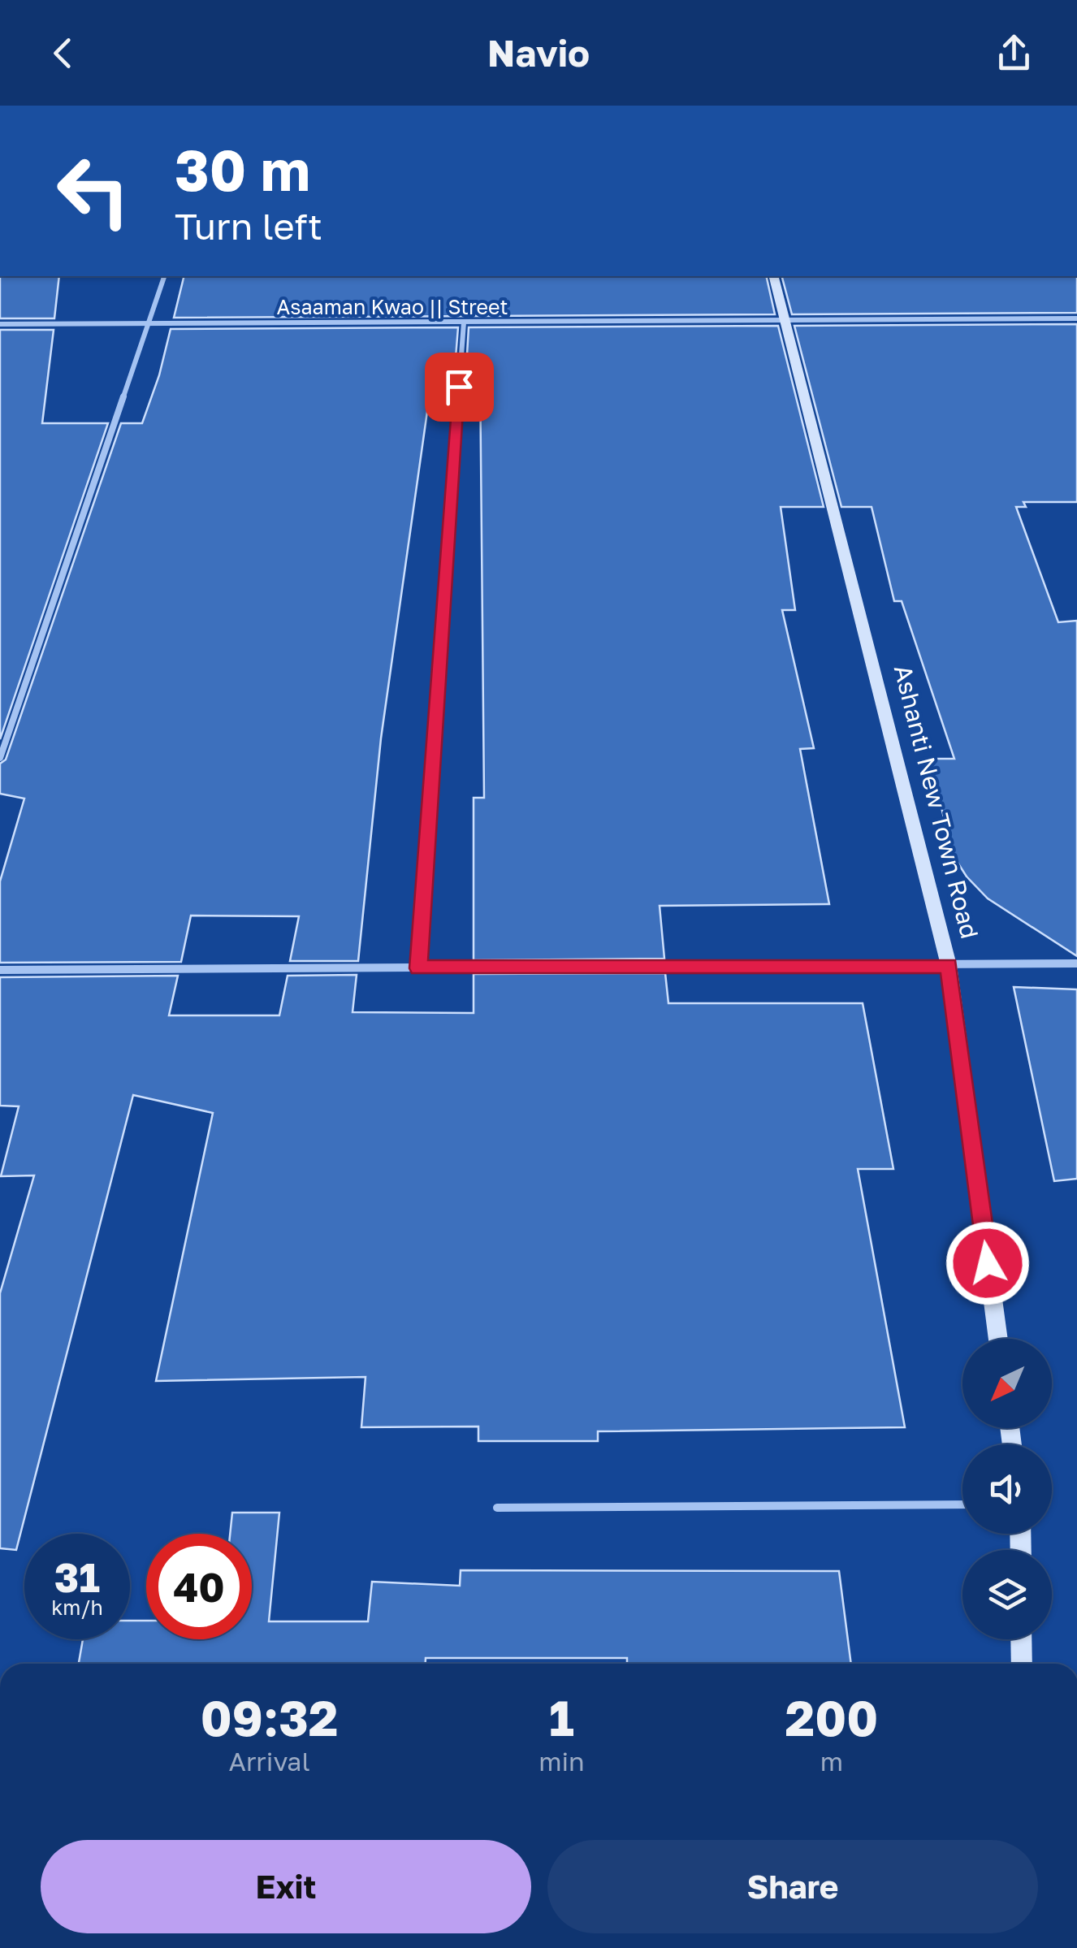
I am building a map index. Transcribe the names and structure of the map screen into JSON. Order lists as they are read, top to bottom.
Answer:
{
  "streets": {
    "street": ["Asaaman Kwao || Street", "Ashanti New Town Road"]
  },
  "crossings": [
    ["Asaaman Kwao || Street", "Ashanti New Town Road"]
  ],
  "north": "bottom left",
  "page": {
    "header": "Navio",
    "turn": ["30 m", "Turn left"],
    "speed": "31 km/h",
    "limit": "40",
    "eta": [
      "09:32",
      "Arrival",
      "1",
      "min",
      "200",
      "m"
    ],
    "buttons": ["Exit", "Share"]
  }
}
